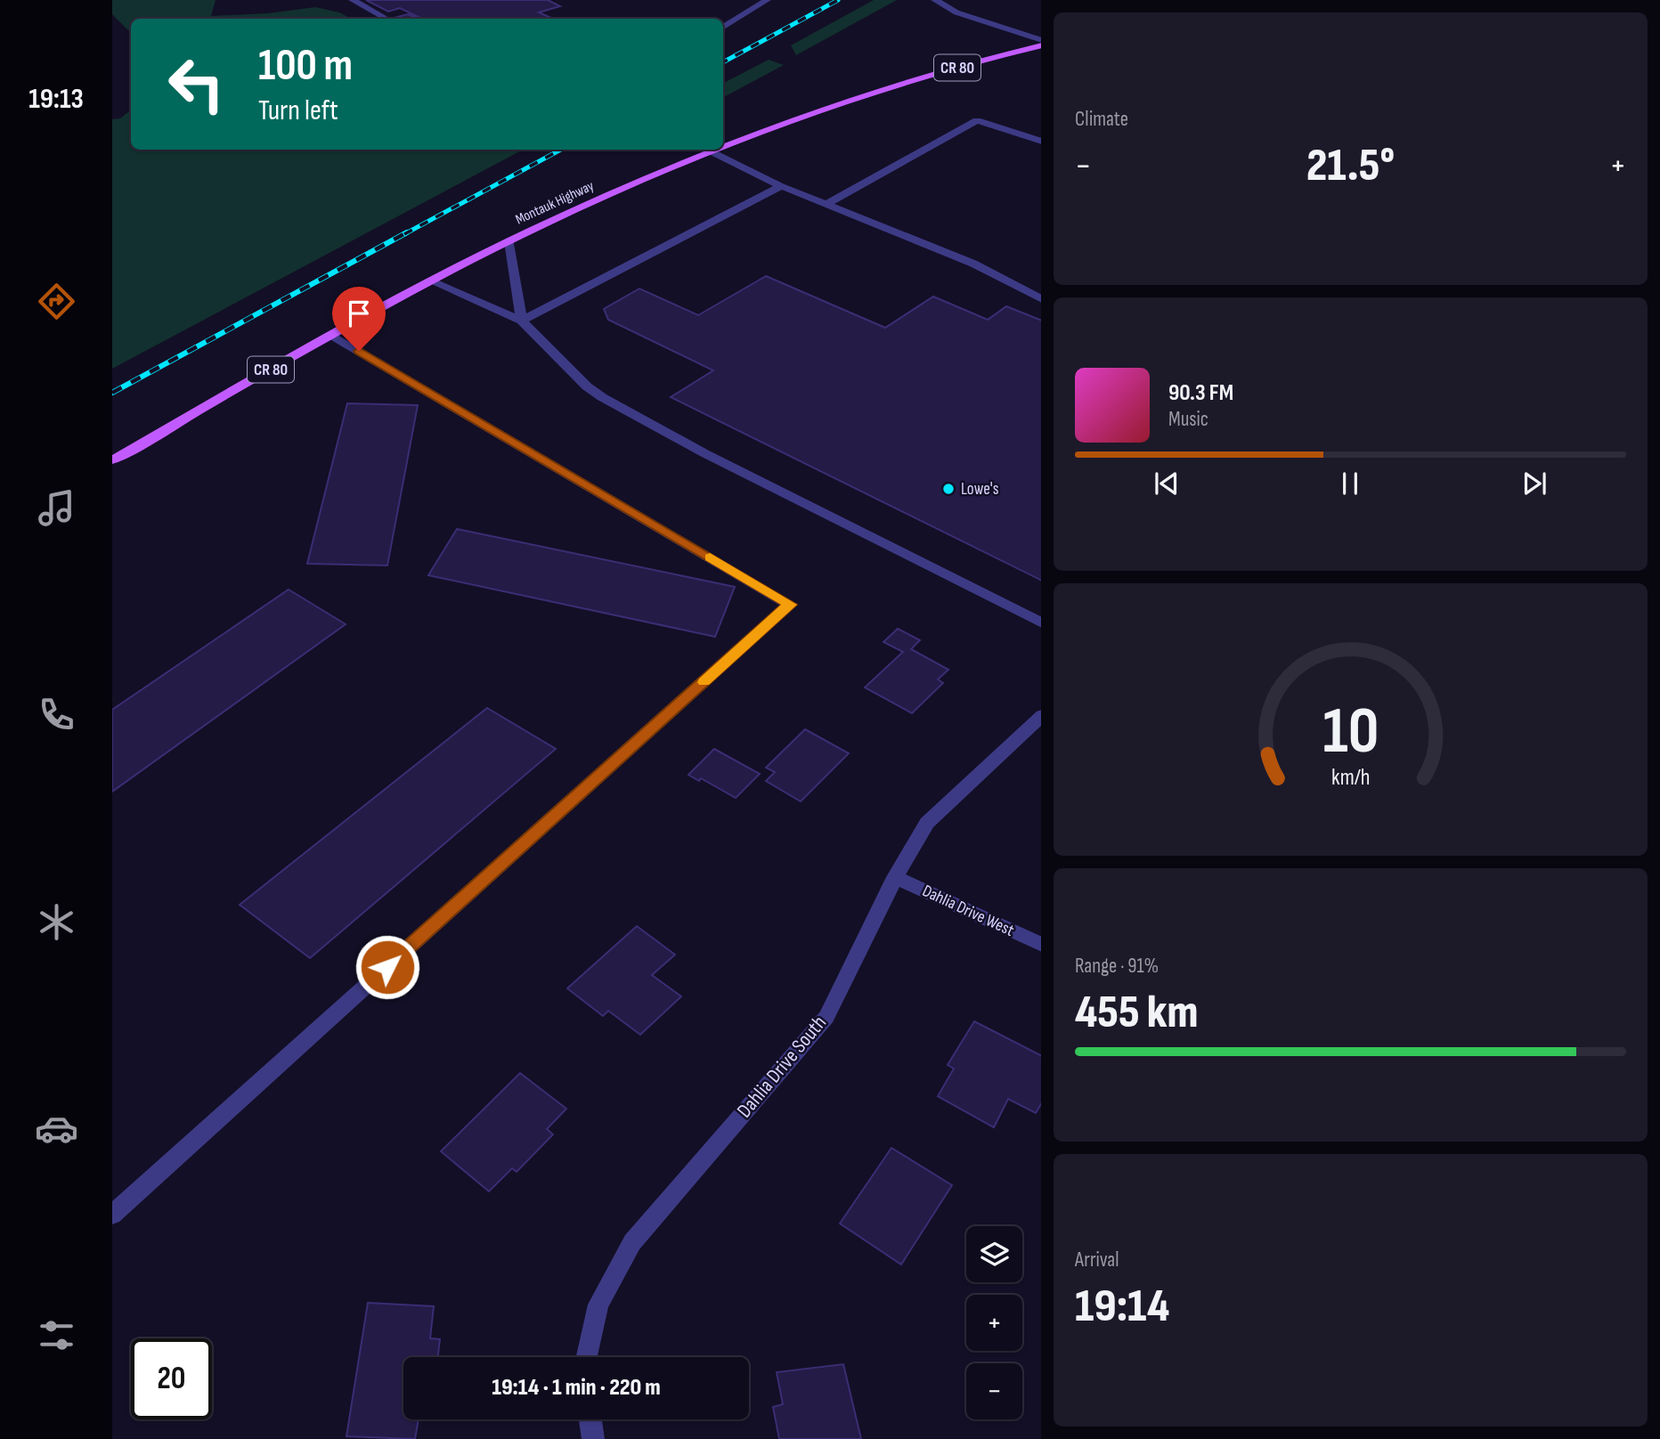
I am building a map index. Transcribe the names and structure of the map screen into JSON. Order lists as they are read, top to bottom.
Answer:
{
  "streets": {
    "main road": ["CR 80", "Montauk Highway"],
    "street": ["Dahlia Drive West", "Dahlia Drive South"]
  },
  "crossings": [
    ["Dahlia Drive West", "Dahlia Drive South"]
  ],
  "places": ["Lowe's"],
  "page": {
    "tabs": "19:13",
    "tile": [
      "Climate",
      ["Range · 91%", "455 km"],
      ["Arrival", "19:14"]
    ],
    "turn": ["100 m", "Turn left"],
    "heat": ["−", "21.5°", "+"],
    "song": ["90.3 FM", "Music"],
    "map_buttons": ["+", "−"],
    "limit": "20",
    "trip": "19:14 · 1 min · 220 m",
    "gauge": ["10", "km/h"]
  }
}
